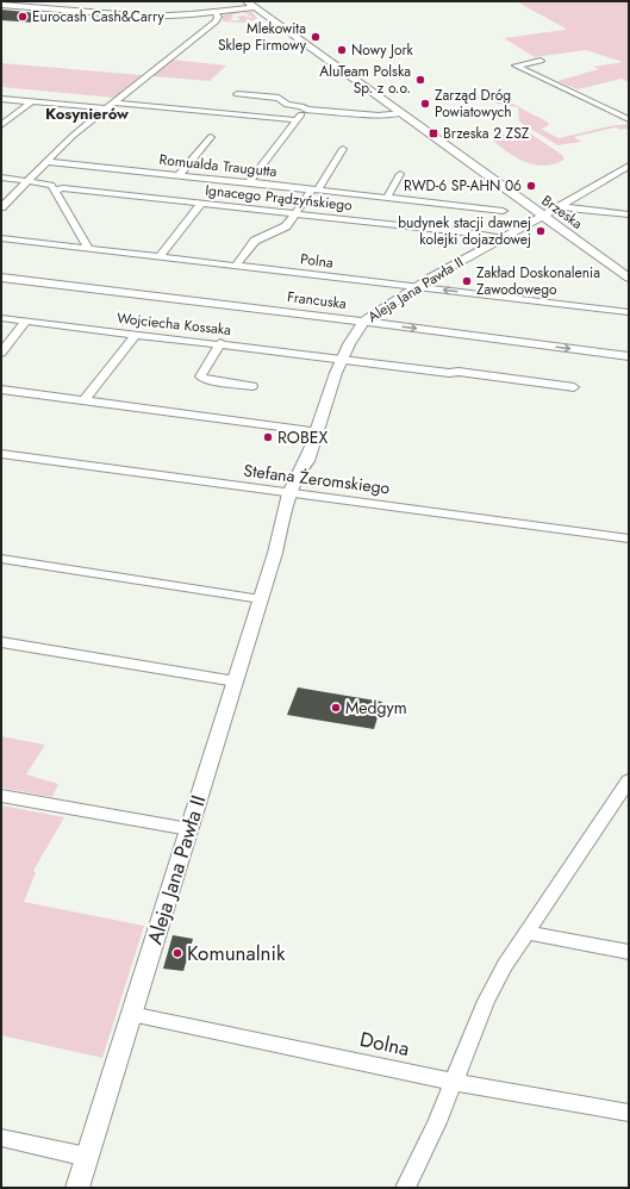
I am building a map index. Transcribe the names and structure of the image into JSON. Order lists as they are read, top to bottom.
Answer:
{
  "streets": {
    "street": [
      "Romualda Traugutta",
      "Ignacego Prądzyńskiego",
      "Brzeska",
      "Polna",
      "Aleja Jana Pawła II",
      "Francuska",
      "Wojciecha Kossaka",
      "Stefana Żeromskiego",
      "Dolna"
    ]
  },
  "crossings": [
    ["Ignacego Prądzyńskiego", "Aleja Jana Pawła II"],
    ["Brzeska", "Aleja Jana Pawła II"],
    ["Polna", "Aleja Jana Pawła II"],
    ["Aleja Jana Pawła II", "Francuska"],
    ["Aleja Jana Pawła II", "Wojciecha Kossaka"],
    ["Aleja Jana Pawła II", "Stefana Żeromskiego"],
    ["Aleja Jana Pawła II", "Dolna"]
  ],
  "districts": ["Kosynierów"],
  "places": {
    "other": [
      "Eurocash Cash&Carry",
      "Mlekowita Sklep Firmowy",
      "Nowy Jork",
      "AluTeam Polska Sp. z o.o.",
      "Zarząd Dróg Powiatowych",
      "RWD-6 SP-AHN 06",
      "budynek stacji dawnej kolejki dojazdowej",
      "Zakład Doskonalenia Zawodowego",
      "ROBEX",
      "Medgym",
      "Komunalnik"
    ],
    "transit": ["Brzeska 2 ZSZ"]
  }
}
